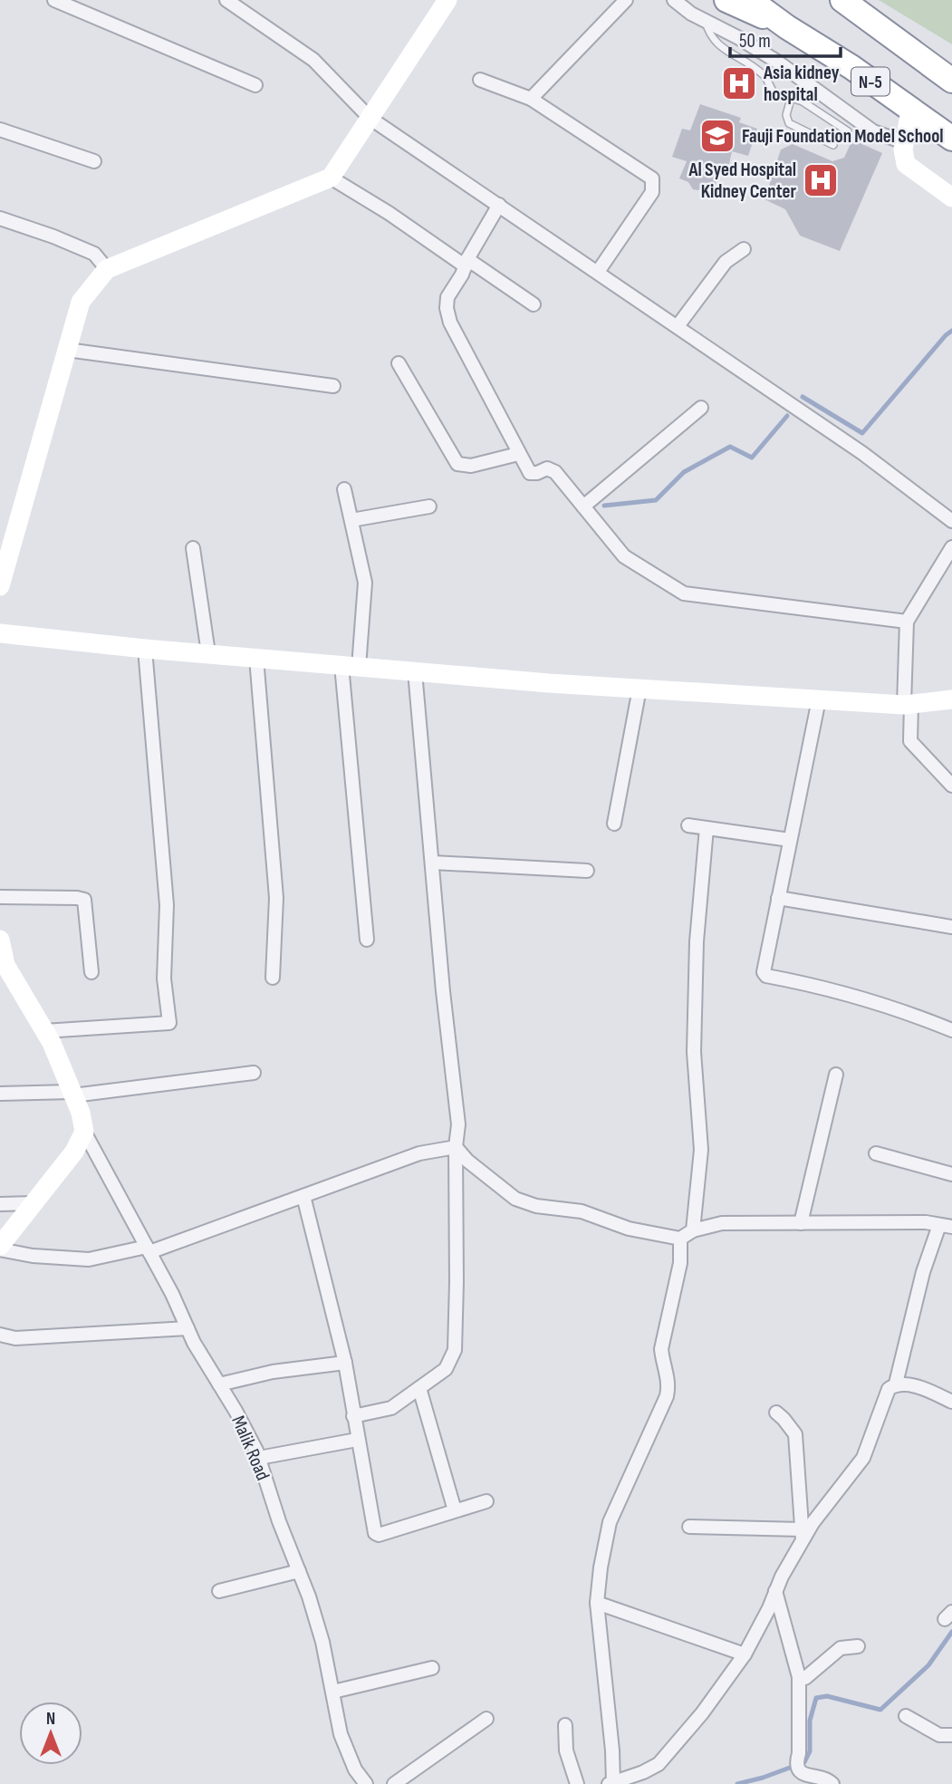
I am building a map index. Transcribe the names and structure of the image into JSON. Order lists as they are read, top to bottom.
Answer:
{
  "streets": {
    "highway": ["N-5"],
    "street": ["Malik Road"]
  },
  "places": {
    "hospital": ["Asia kidney hospital", "Al Syed Hospital Kidney Center"],
    "school or university": ["Fauji Foundation Model School"]
  },
  "scale_bar": "50 m",
  "north": "top"
}
